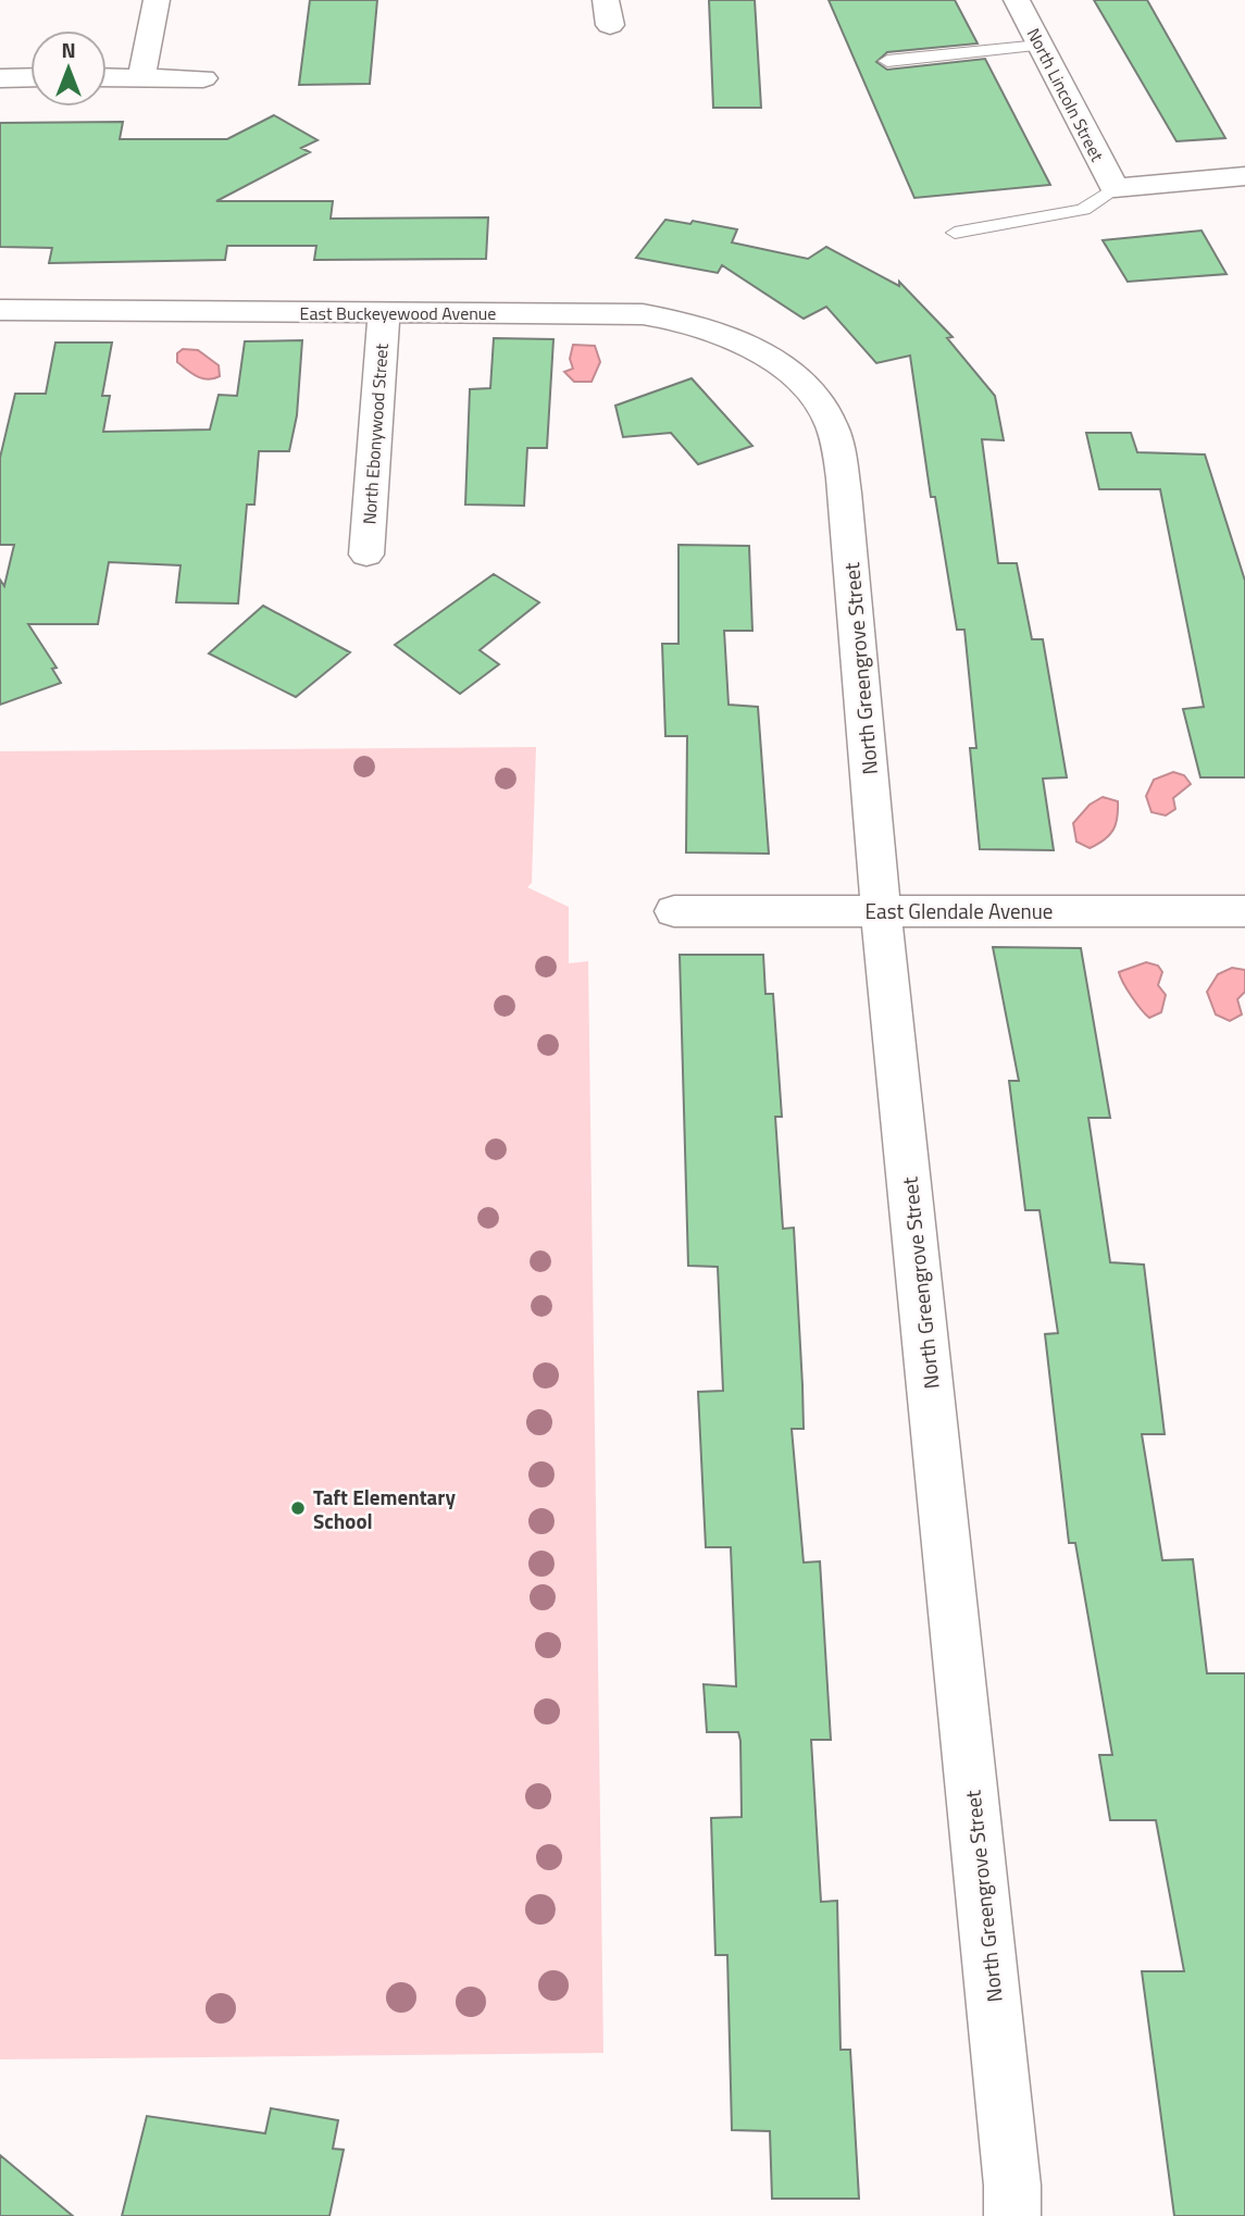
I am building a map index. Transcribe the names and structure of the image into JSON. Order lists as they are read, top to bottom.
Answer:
{
  "streets": {
    "street": [
      "North Lincoln Street",
      "East Buckeyewood Avenue",
      "North Ebonywood Street",
      "North Greengrove Street",
      "East Glendale Avenue"
    ]
  },
  "crossings": [
    ["East Buckeyewood Avenue", "North Ebonywood Street"],
    ["East Buckeyewood Avenue", "North Greengrove Street"],
    ["North Greengrove Street", "East Glendale Avenue"]
  ],
  "places": ["Taft Elementary School"],
  "north": "top"
}
